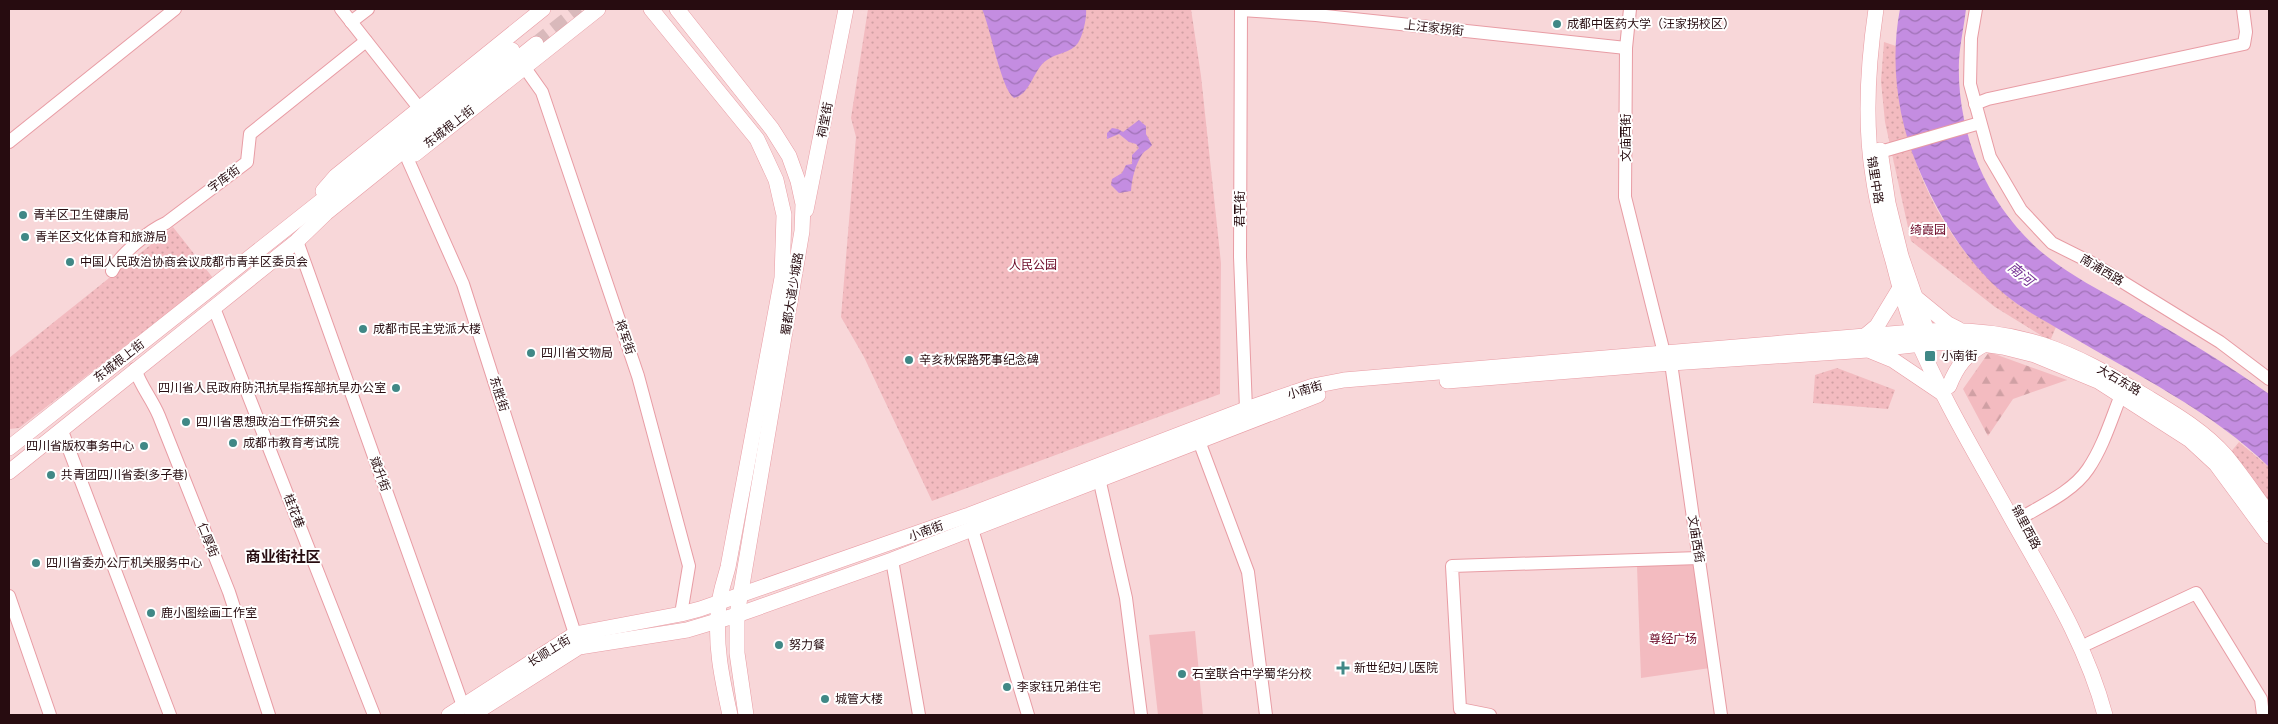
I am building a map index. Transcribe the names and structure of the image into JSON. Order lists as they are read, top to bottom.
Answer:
{
  "streets": {
    "main road": [
      "祠堂街",
      "东城根上街",
      "锦里中路",
      "蜀都大道少城路",
      "大石东路",
      "小南街",
      "锦里西路",
      "长顺上街"
    ],
    "street": [
      "上汪家拐街",
      "文庙西街",
      "字库街",
      "君平街",
      "南浦西路",
      "将军街",
      "东胜街",
      "斌升街",
      "桂花巷",
      "仁厚街"
    ]
  },
  "crossings": [
    ["上汪家拐街", "文庙西街"],
    ["上汪家拐街", "君平街"],
    ["祠堂街", "蜀都大道少城路"],
    ["东城根上街", "将军街"],
    ["东城根上街", "东胜街"],
    ["东城根上街", "斌升街"],
    ["东城根上街", "桂花巷"],
    ["东城根上街", "仁厚街"],
    ["文庙西街", "小南街"],
    ["锦里中路", "大石东路"],
    ["锦里中路", "小南街"],
    ["锦里中路", "锦里西路"],
    ["君平街", "小南街"],
    ["蜀都大道少城路", "小南街"],
    ["蜀都大道少城路", "长顺上街"],
    ["将军街", "长顺上街"],
    ["大石东路", "小南街"],
    ["大石东路", "锦里西路"],
    ["小南街", "锦里西路"],
    ["小南街", "长顺上街"],
    ["东胜街", "长顺上街"],
    ["斌升街", "长顺上街"]
  ],
  "districts": ["商业街社区"],
  "water": ["南河"],
  "parks": ["绮霞园", "人民公园", "尊经广场"],
  "places": {
    "other": [
      "成都中医药大学（汪家拐校区）",
      "青羊区卫生健康局",
      "青羊区文化体育和旅游局",
      "中国人民政治协商会议成都市青羊区委员会",
      "成都市民主党派大楼",
      "四川省文物局",
      "辛亥秋保路死事纪念碑",
      "四川省人民政府防汛抗旱指挥部抗旱办公室",
      "四川省思想政治工作研究会",
      "成都市教育考试院",
      "四川省版权事务中心",
      "共青团四川省委(多子巷)",
      "四川省委办公厅机关服务中心",
      "鹿小图绘画工作室",
      "努力餐",
      "石室联合中学蜀华分校",
      "李家钰兄弟住宅",
      "城管大楼"
    ],
    "transit": ["小南街"],
    "health": ["新世纪妇儿医院"]
  }
}
